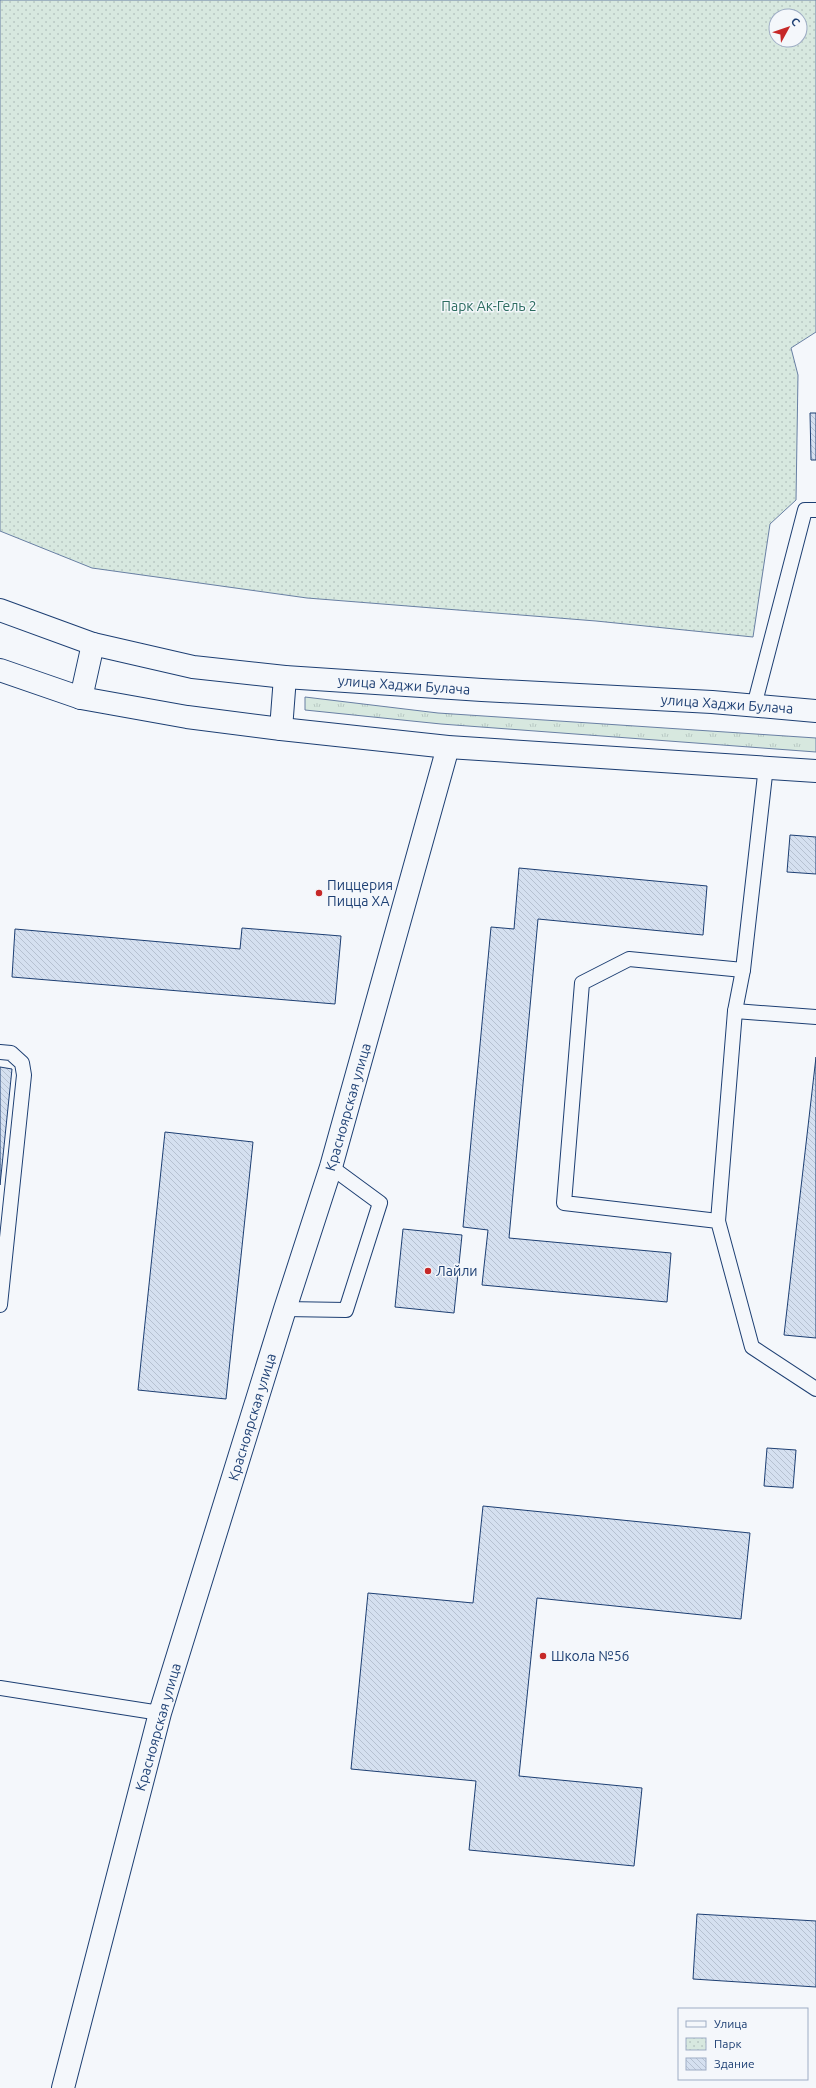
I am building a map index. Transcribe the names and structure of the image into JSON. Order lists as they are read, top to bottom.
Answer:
{
  "streets": {
    "main road": ["улица Хаджи Булача", "Красноярская улица"]
  },
  "parks": ["Парк Ак-Гель 2"],
  "places": ["Пиццерия Пицца ХА", "Лайли", "Школа №56"],
  "legend": ["Улица", "Парк", "Здание"],
  "north": "top right"
}
